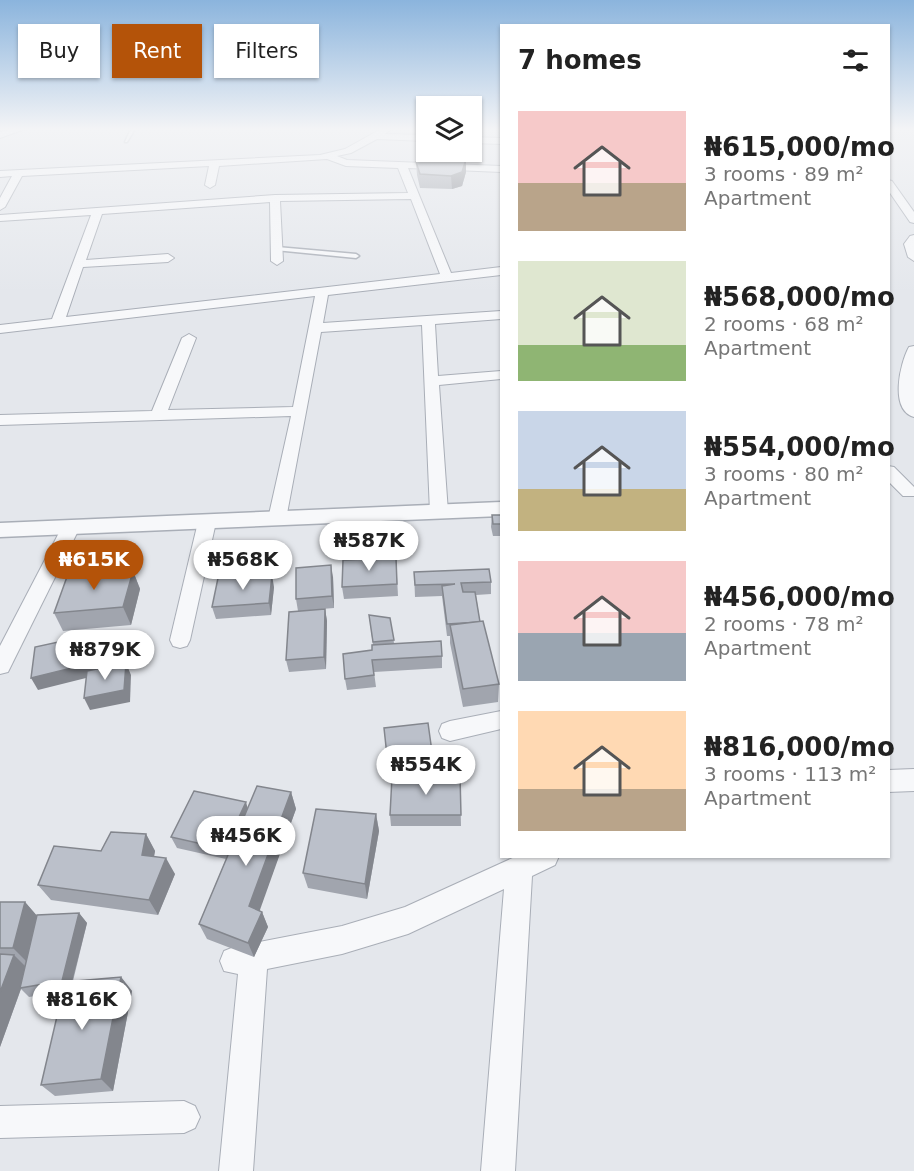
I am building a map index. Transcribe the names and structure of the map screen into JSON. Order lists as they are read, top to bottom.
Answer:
{
  "page": {
    "chip": ["Buy", "Rent", "Filters"],
    "heading": "7 homes",
    "list": [
      {
        "name": "₦615,000/mo",
        "note": "3 rooms · 89 m² · Apartment"
      },
      {
        "name": "₦568,000/mo",
        "note": "2 rooms · 68 m² · Apartment"
      },
      {
        "name": "₦554,000/mo",
        "note": "3 rooms · 80 m² · Apartment"
      },
      {
        "name": "₦456,000/mo",
        "note": "2 rooms · 78 m² · Apartment"
      },
      {
        "name": "₦816,000/mo",
        "note": "3 rooms · 113 m² · Apartment"
      }
    ],
    "price": [
      "₦587K",
      "₦615K",
      "₦568K",
      "₦879K",
      "₦554K",
      "₦456K",
      "₦816K"
    ]
  }
}
